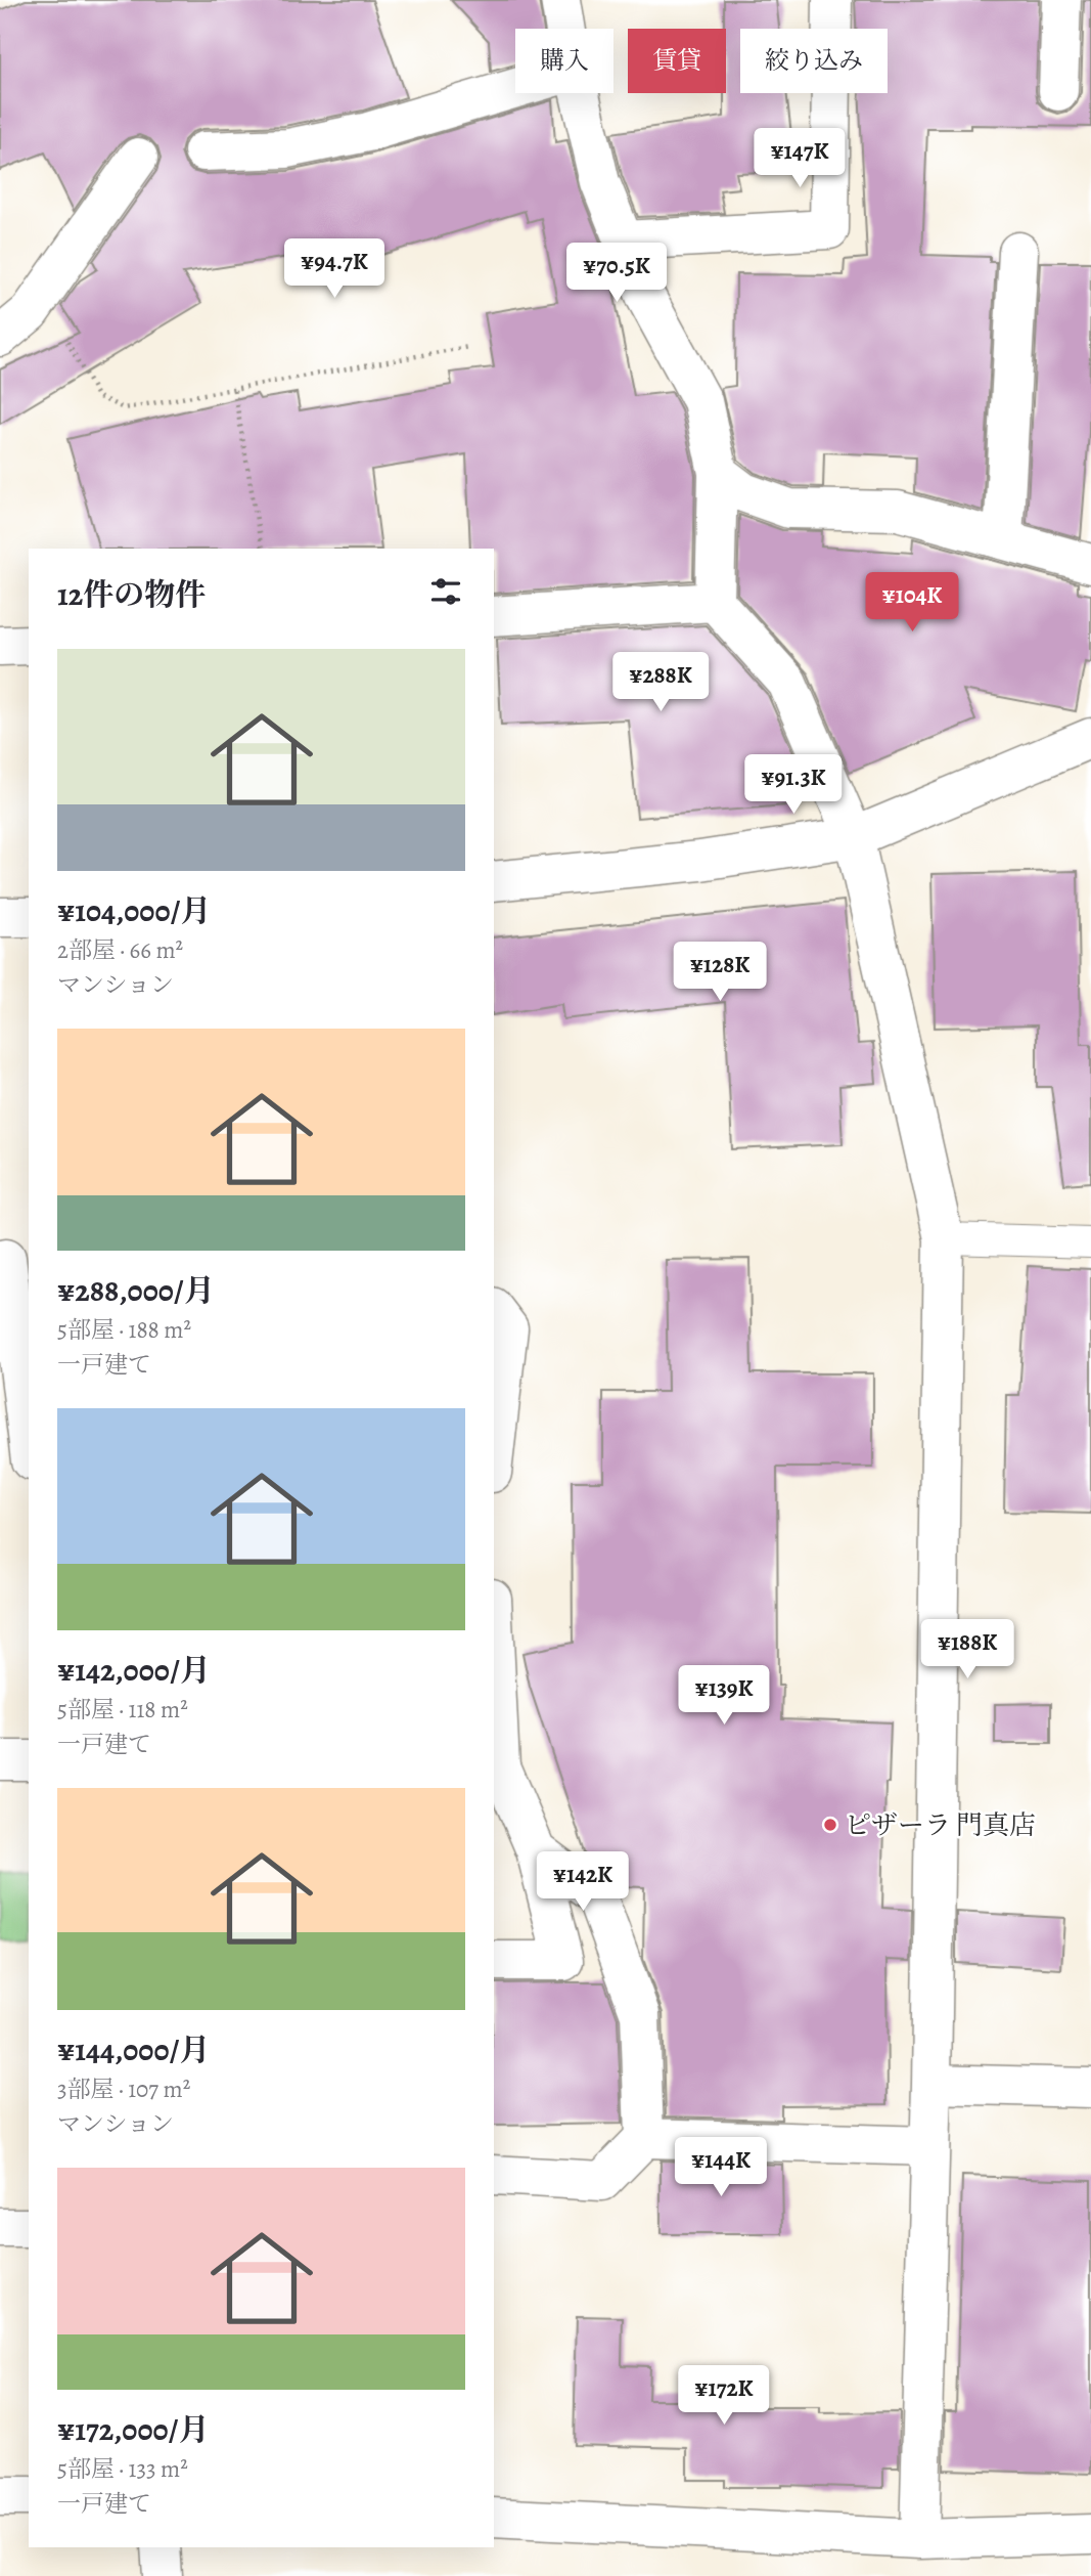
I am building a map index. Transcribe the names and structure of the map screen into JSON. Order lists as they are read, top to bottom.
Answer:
{
  "places": ["ピザーラ 門真店"],
  "page": {
    "chip": ["購入", "賃貸", "絞り込み"],
    "price": [
      "¥147K",
      "¥94.7K",
      "¥70.5K",
      "¥104K",
      "¥288K",
      "¥91.3K",
      "¥128K",
      "¥188K",
      "¥139K",
      "¥142K",
      "¥144K",
      "¥172K"
    ],
    "heading": "12件の物件",
    "list": [
      {
        "name": "¥104,000/月",
        "note": "2部屋 · 66 m² · マンション"
      },
      {
        "name": "¥288,000/月",
        "note": "5部屋 · 188 m² · 一戸建て"
      },
      {
        "name": "¥142,000/月",
        "note": "5部屋 · 118 m² · 一戸建て"
      },
      {
        "name": "¥144,000/月",
        "note": "3部屋 · 107 m² · マンション"
      },
      {
        "name": "¥172,000/月",
        "note": "5部屋 · 133 m² · 一戸建て"
      }
    ]
  }
}
